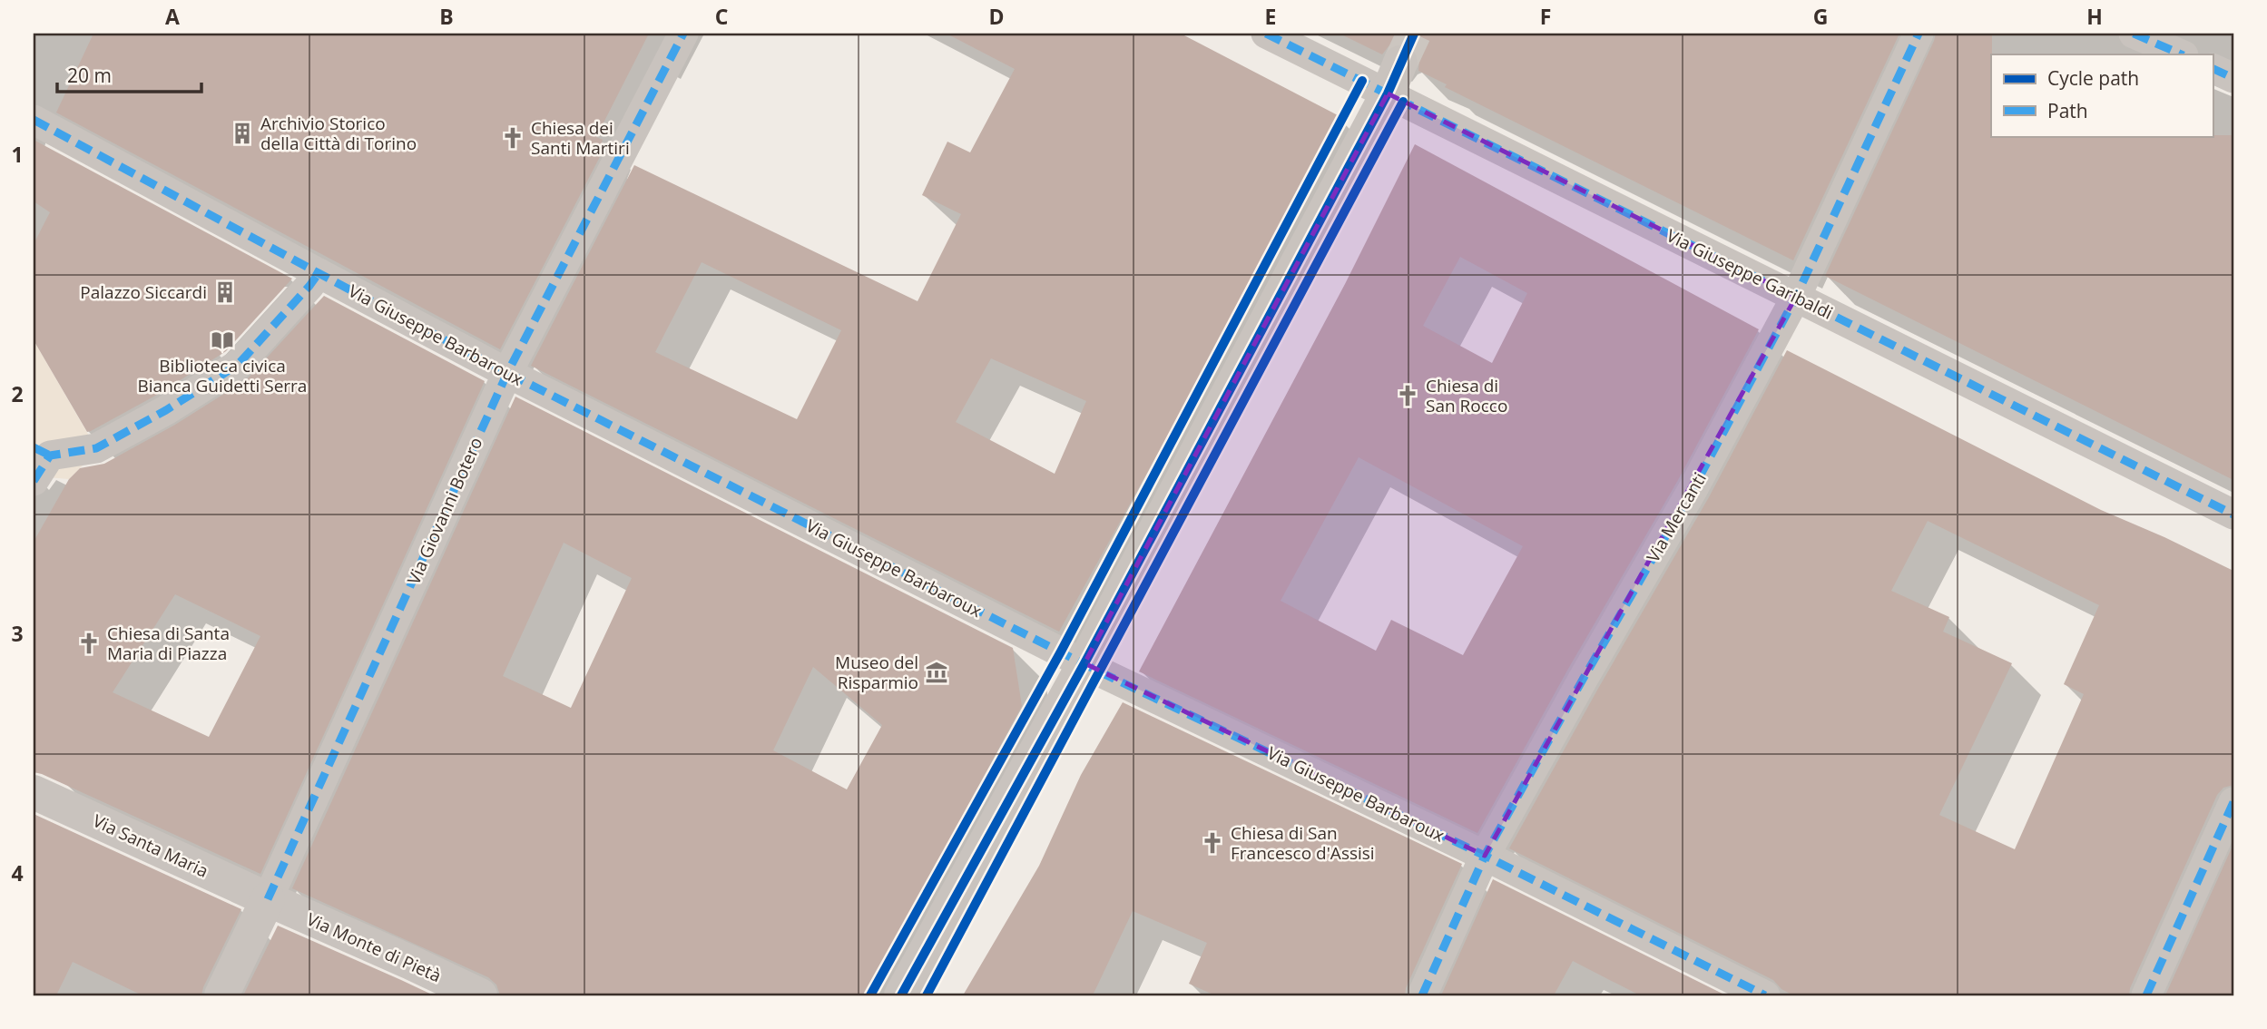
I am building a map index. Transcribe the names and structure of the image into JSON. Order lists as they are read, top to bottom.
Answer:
{
  "streets": {
    "street": [
      "Via Giuseppe Garibaldi",
      "Via Giuseppe Barbaroux",
      "Via Giovanni Botero",
      "Via Mercanti",
      "Via Santa Maria",
      "Via Monte di Pietà"
    ]
  },
  "crossings": [
    ["Via Giuseppe Garibaldi", "Via Mercanti"],
    ["Via Giuseppe Barbaroux", "Via Giovanni Botero"],
    ["Via Giuseppe Barbaroux", "Via Mercanti"],
    ["Via Giovanni Botero", "Via Santa Maria"],
    ["Via Giovanni Botero", "Via Monte di Pietà"],
    ["Via Santa Maria", "Via Monte di Pietà"]
  ],
  "places": {
    "building": ["Archivio Storico della Città di Torino", "Palazzo Siccardi"],
    "church": [
      "Chiesa dei Santi Martiri",
      "Chiesa di San Rocco",
      "Chiesa di Santa Maria di Piazza",
      "Chiesa di San Francesco d'Assisi"
    ],
    "library": ["Biblioteca civica Bianca Guidetti Serra"],
    "museum": ["Museo del Risparmio"]
  },
  "legend": ["Cycle path", "Path"],
  "scale_bar": "20 m",
  "grid": {
    "columns": [
      "A",
      "B",
      "C",
      "D",
      "E",
      "F",
      "G",
      "H"
    ],
    "rows": [
      "1",
      "2",
      "3",
      "4"
    ]
  }
}
